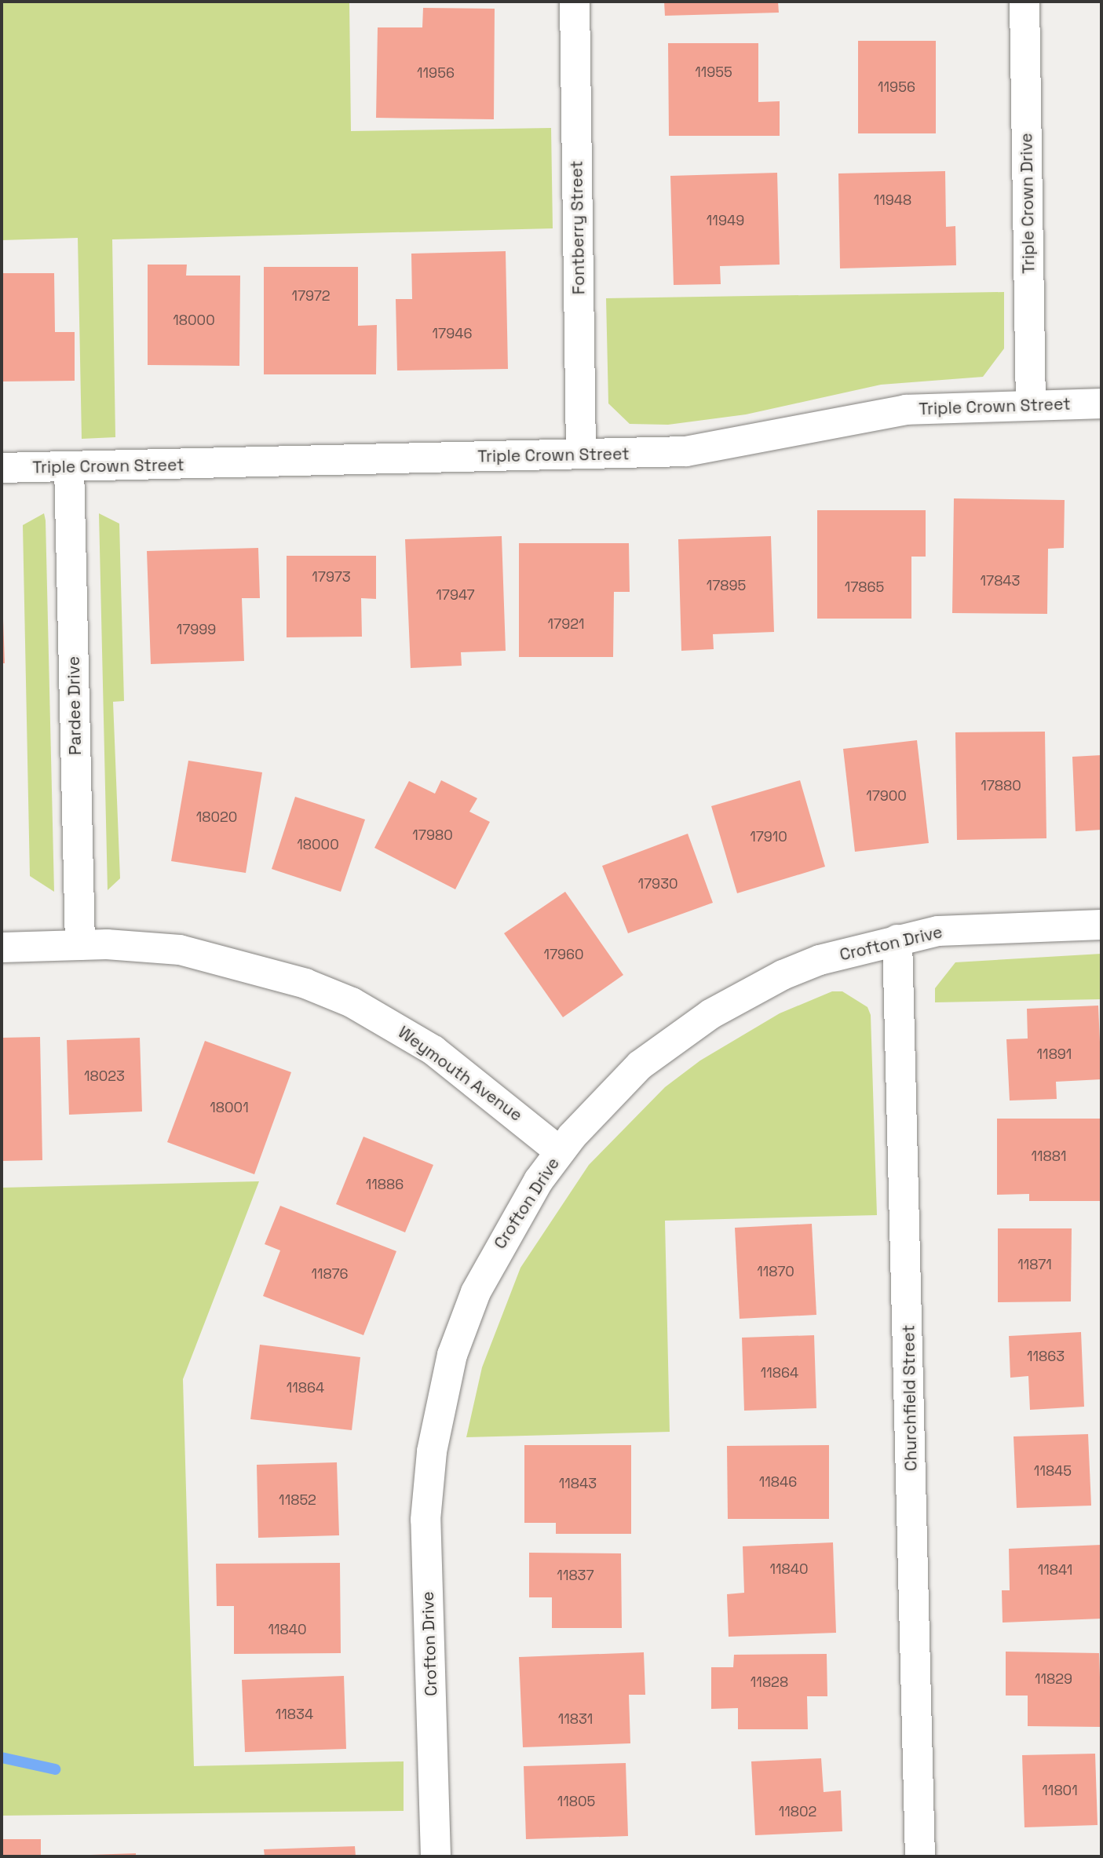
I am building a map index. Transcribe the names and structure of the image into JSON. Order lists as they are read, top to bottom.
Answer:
{
  "streets": {
    "street": [
      "Triple Crown Drive",
      "Fontberry Street",
      "Triple Crown Street",
      "Pardee Drive",
      "Crofton Drive",
      "Weymouth Avenue",
      "Churchfield Street"
    ]
  },
  "crossings": [
    ["Triple Crown Drive", "Triple Crown Street"],
    ["Fontberry Street", "Triple Crown Street"],
    ["Triple Crown Street", "Pardee Drive"],
    ["Pardee Drive", "Weymouth Avenue"],
    ["Crofton Drive", "Weymouth Avenue"],
    ["Crofton Drive", "Churchfield Street"]
  ],
  "house_numbers": [
    "11955",
    "11956",
    "11956",
    "11948",
    "11949",
    "17972",
    "18000",
    "17946",
    "17973",
    "17843",
    "17895",
    "17865",
    "17947",
    "17921",
    "17999",
    "17880",
    "17900",
    "18020",
    "17980",
    "17910",
    "18000",
    "17930",
    "17960",
    "11891",
    "18023",
    "18001",
    "11881",
    "11886",
    "11871",
    "11870",
    "11876",
    "11863",
    "11864",
    "11864",
    "11845",
    "11846",
    "11843",
    "11852",
    "11840",
    "11841",
    "11837",
    "11840",
    "11829",
    "11828",
    "11834",
    "11831",
    "11801",
    "11805",
    "11802"
  ]
}
